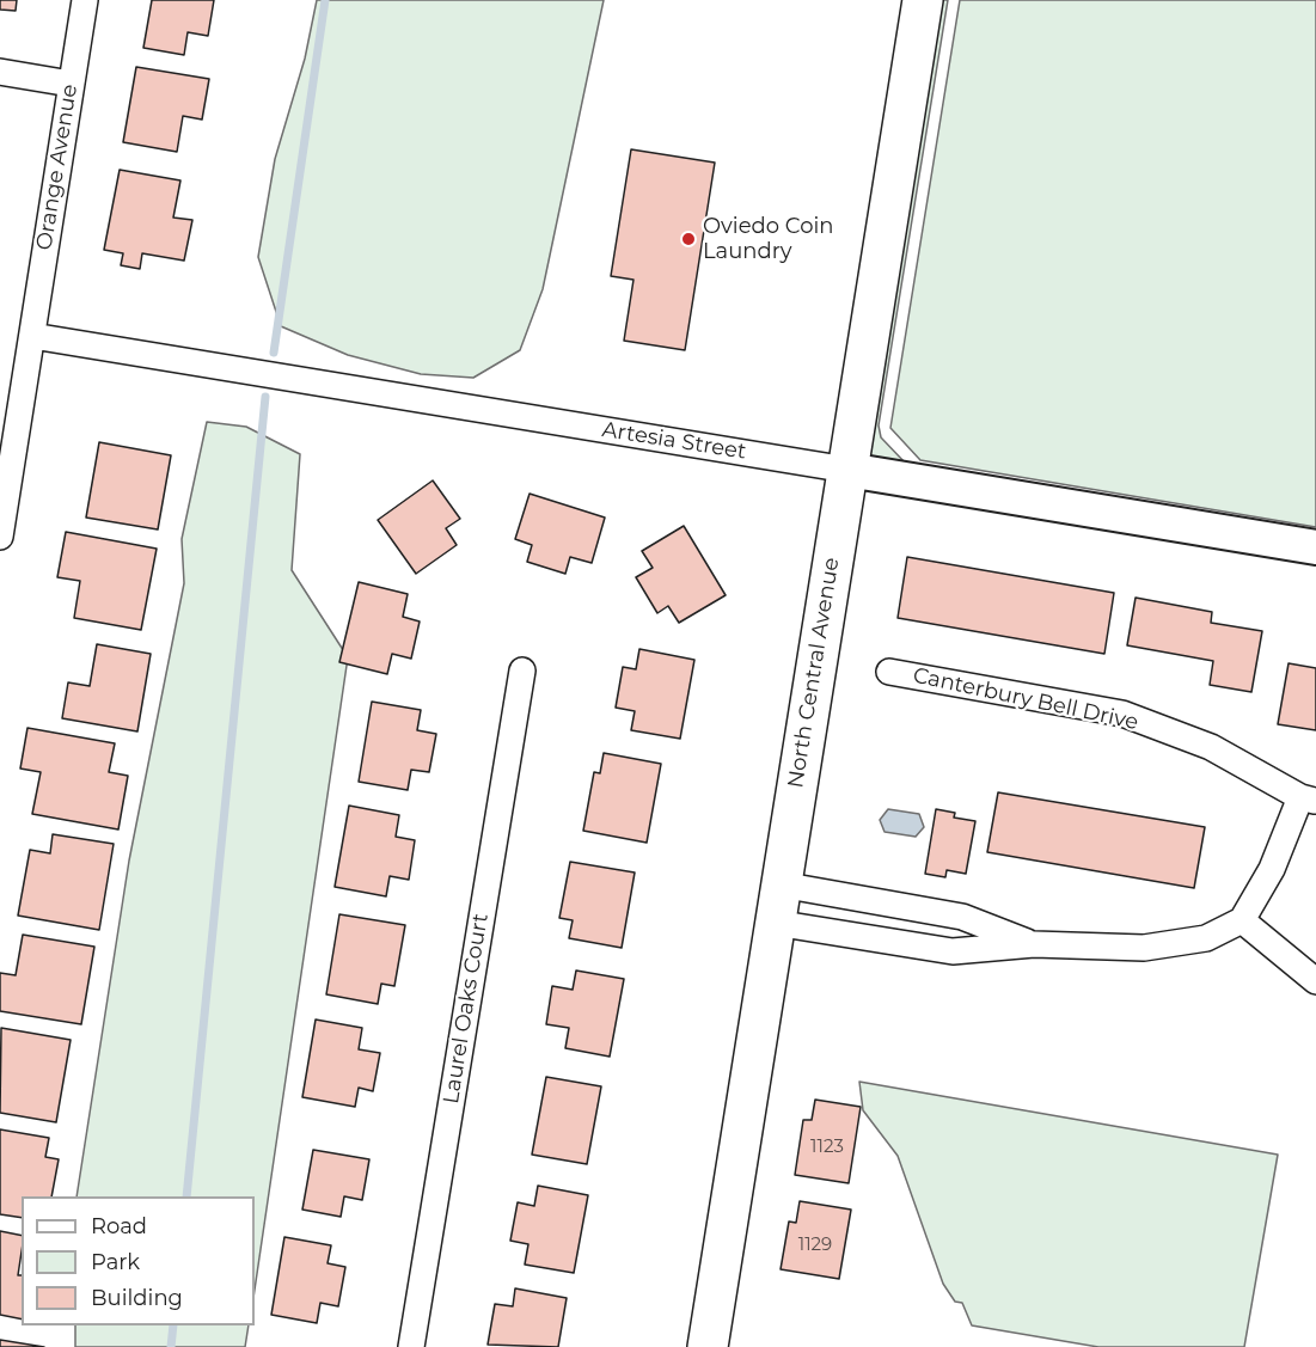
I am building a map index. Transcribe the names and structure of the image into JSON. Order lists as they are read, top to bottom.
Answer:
{
  "streets": {
    "main road": ["North Central Avenue"],
    "street": [
      "Orange Avenue",
      "Artesia Street",
      "Canterbury Bell Drive",
      "Laurel Oaks Court"
    ]
  },
  "crossings": [
    ["Orange Avenue", "Artesia Street"],
    ["Artesia Street", "North Central Avenue"]
  ],
  "places": ["Oviedo Coin Laundry"],
  "house_numbers": ["1123", "1129"],
  "legend": ["Road", "Park", "Building"]
}
